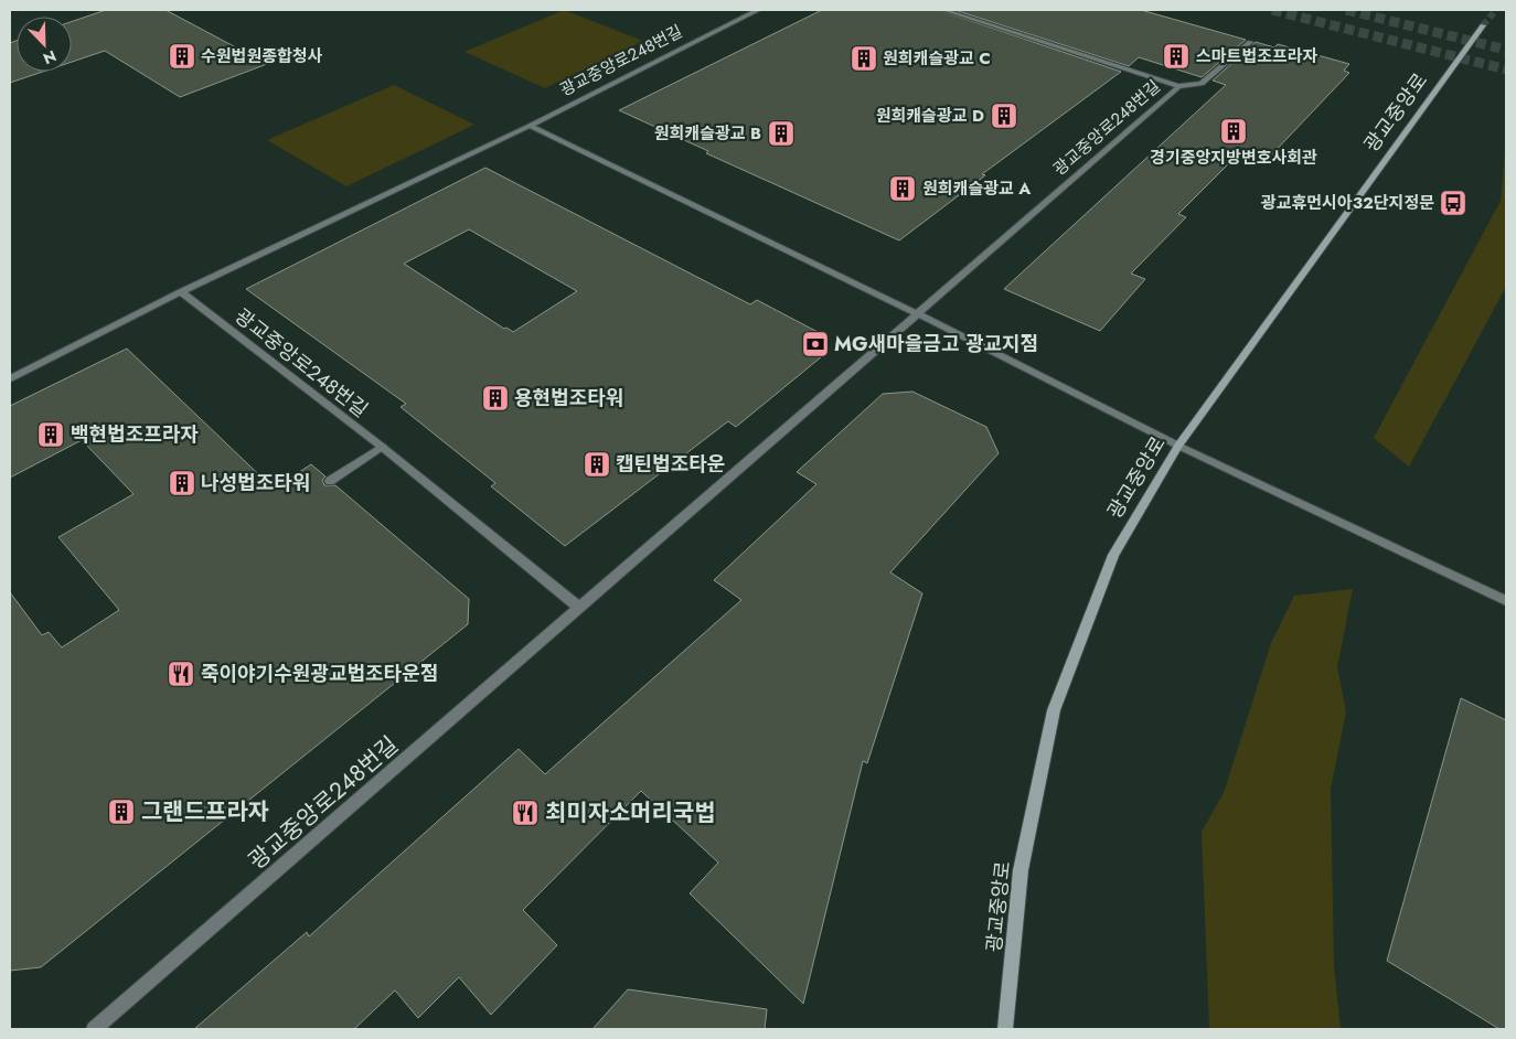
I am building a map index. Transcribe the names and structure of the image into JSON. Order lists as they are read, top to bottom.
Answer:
{
  "streets": {
    "main road": ["광교중앙로"],
    "street": ["광교중앙로248번길"]
  },
  "places": {
    "building": [
      "수원법원종합청사",
      "스마트법조프라자",
      "원희캐슬광교 C",
      "원희캐슬광교 D",
      "경기중앙지방변호사회관",
      "원희캐슬광교 B",
      "원희캐슬광교 A",
      "용현법조타워",
      "백현법조프라자",
      "캡틴법조타운",
      "나성법조타워",
      "그랜드프라자"
    ],
    "bus stop": ["광교휴먼시아32단지정문"],
    "bank": ["MG새마을금고 광교지점"],
    "restaurant": ["죽이야기수원광교법조타운점", "최미자소머리국법"]
  },
  "north": "bottom right"
}
